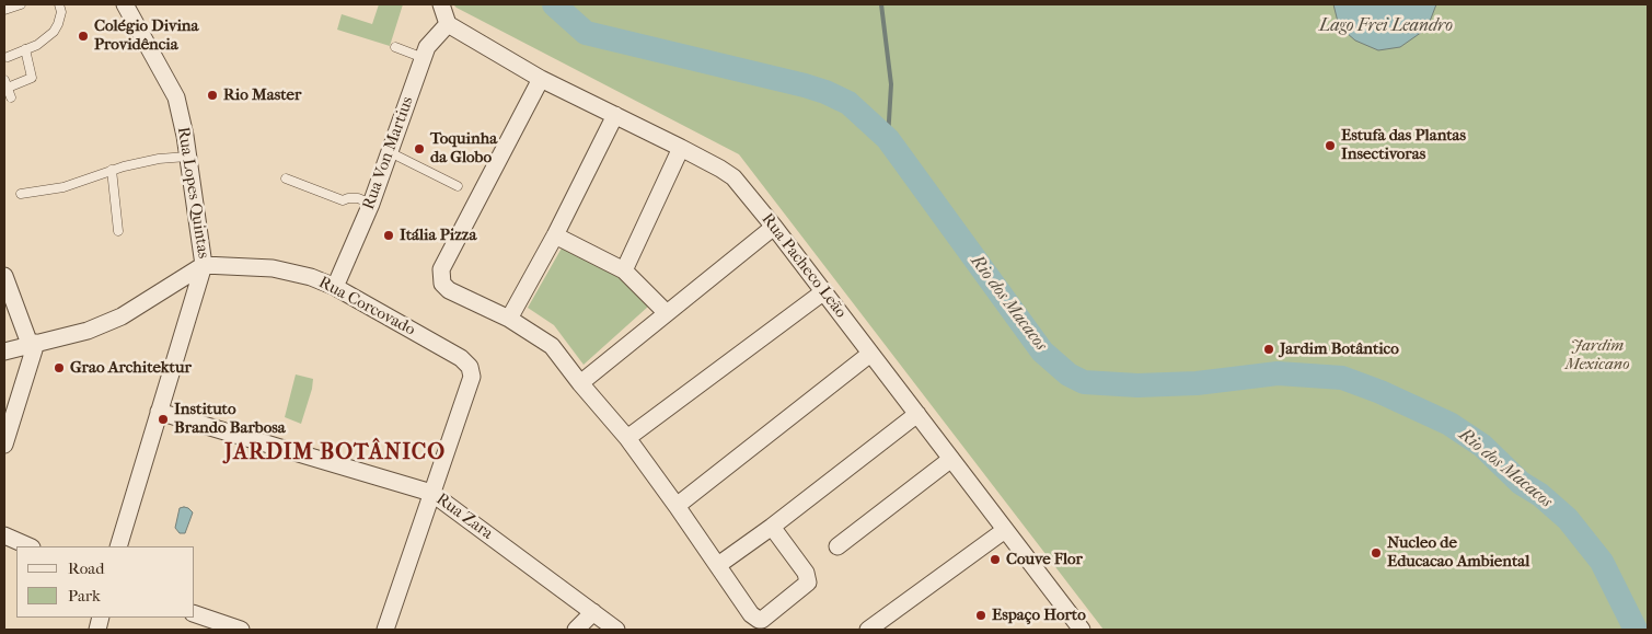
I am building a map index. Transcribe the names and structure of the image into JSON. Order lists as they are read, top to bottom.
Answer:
{
  "streets": {
    "street": [
      "Rua Von Martius",
      "Rua Lopes Quintas",
      "Rua Pacheco Leão",
      "Rua Corcovado",
      "Rua Zara"
    ]
  },
  "crossings": [
    ["Rua Von Martius", "Rua Pacheco Leão"],
    ["Rua Von Martius", "Rua Corcovado"],
    ["Rua Lopes Quintas", "Rua Corcovado"],
    ["Rua Lopes Quintas", "Rua Zara"],
    ["Rua Corcovado", "Rua Zara"]
  ],
  "districts": ["JARDIM BOTÂNICO"],
  "water": ["Lago Frei Leandro", "Rio dos Macacos"],
  "parks": ["Jardim Mexicano"],
  "places": [
    "Colégio Divina Providência",
    "Rio Master",
    "Estufa das Plantas Insectivoras",
    "Toquinha da Globo",
    "Itália Pizza",
    "Jardim Botântico",
    "Grao Architektur",
    "Instituto Brando Barbosa",
    "Nucleo de Educacao Ambiental",
    "Couve Flor",
    "Espaço Horto"
  ],
  "legend": ["Road", "Park"]
}
